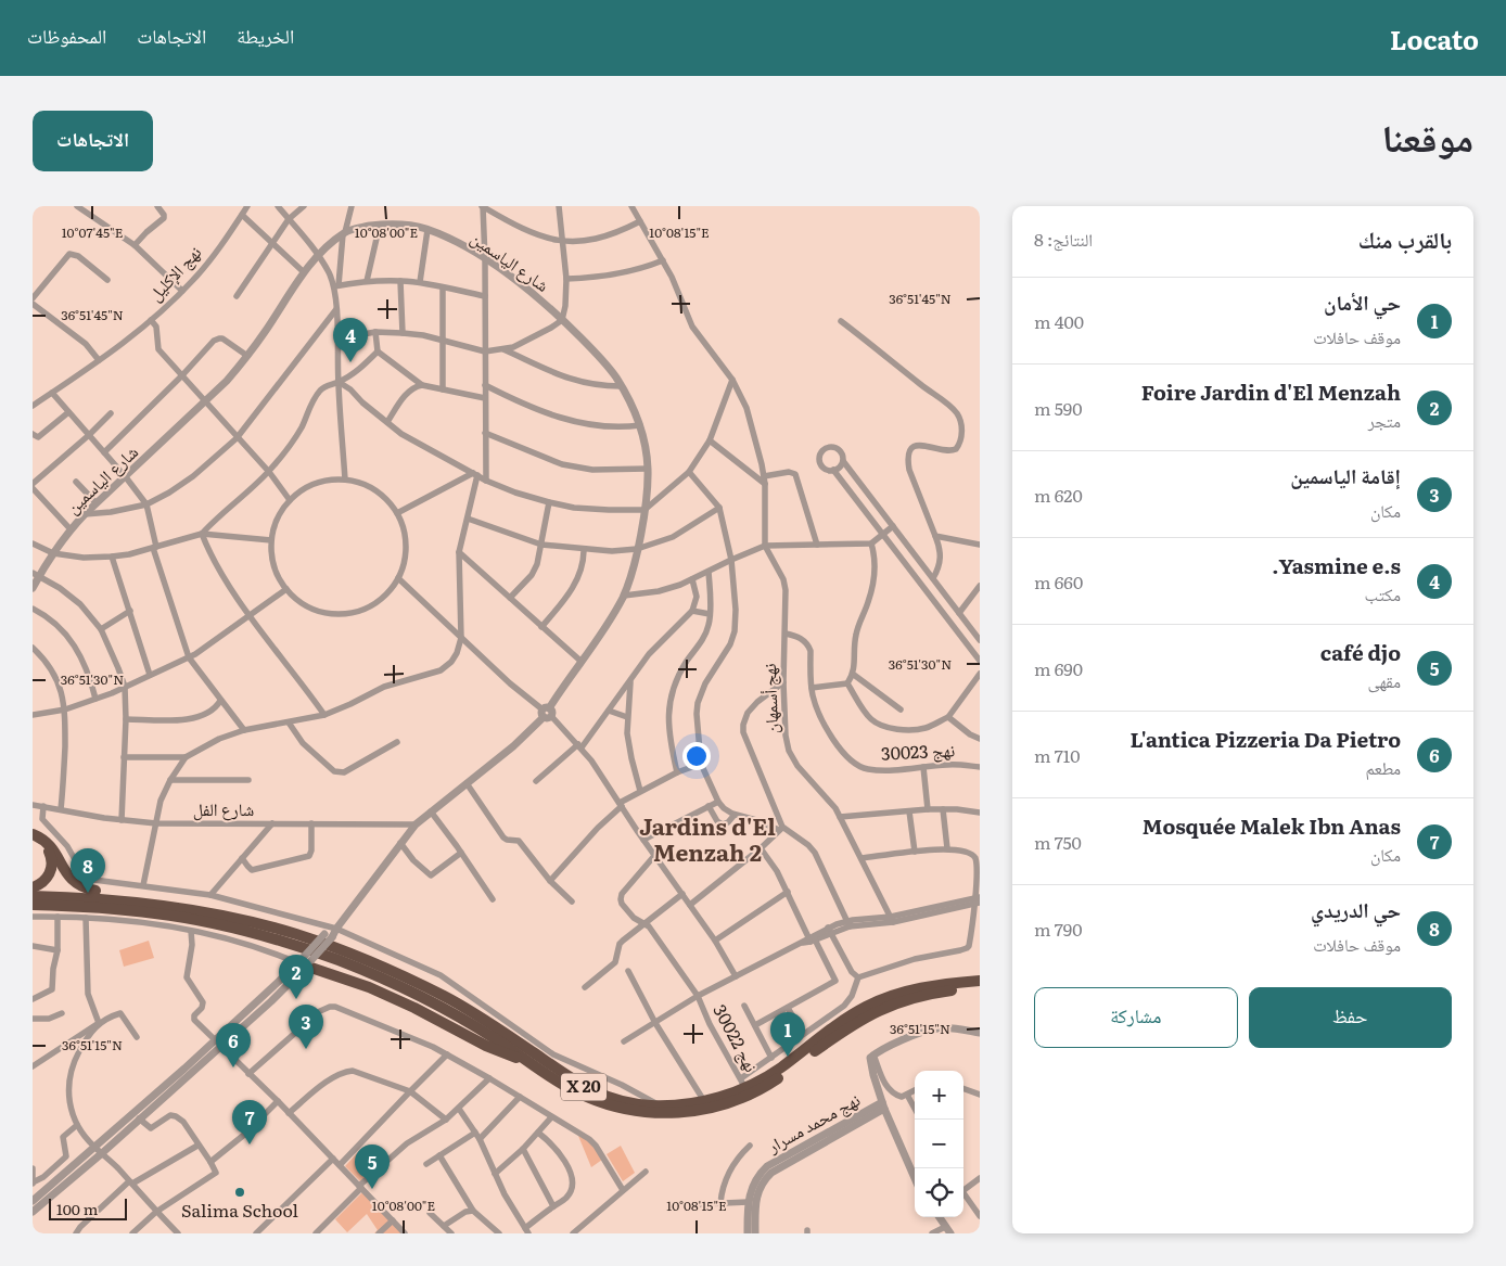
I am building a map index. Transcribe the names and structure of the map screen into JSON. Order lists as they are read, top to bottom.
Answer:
{
  "streets": {
    "highway": ["X 20"],
    "street": [
      "شارع الياسمين",
      "نهج الإكليل",
      "نهج أسمهان",
      "نهج 30023",
      "شارع الفل",
      "نهج 30022",
      "نهج محمد مسرار"
    ]
  },
  "crossings": [
    ["شارع الياسمين", "شارع الفل"],
    ["نهج أسمهان", "نهج 30023"],
    ["نهج 30022", "X 20"]
  ],
  "districts": ["Jardins d'El Menzah 2"],
  "places": ["Salima School"],
  "scale_bar": "100 m",
  "page": {
    "header": "Locato",
    "nav": ["الخريطة", "الاتجاهات", "المحفوظات"],
    "title": "موقعنا",
    "buttons": [
      "الاتجاهات",
      ["حفظ", "مشاركة"]
    ],
    "heading": ["بالقرب منك", "النتائج: 8"],
    "list": [
      {
        "mark": "1",
        "name": "حي الأمان",
        "note": "موقف حافلات",
        "value": "400 m"
      },
      {
        "mark": "2",
        "name": "Foire Jardin d'El Menzah",
        "note": "متجر",
        "value": "590 m"
      },
      {
        "mark": "3",
        "name": "إقامة الياسمين",
        "note": "مكان",
        "value": "620 m"
      },
      {
        "mark": "4",
        "name": "Yasmine e.s.",
        "note": "مكتب",
        "value": "660 m"
      },
      {
        "mark": "5",
        "name": "café djo",
        "note": "مقهى",
        "value": "690 m"
      },
      {
        "mark": "6",
        "name": "L'antica Pizzeria Da Pietro",
        "note": "مطعم",
        "value": "710 m"
      },
      {
        "mark": "7",
        "name": "Mosquée Malek Ibn Anas",
        "note": "مكان",
        "value": "750 m"
      },
      {
        "mark": "8",
        "name": "حي الدريدي",
        "note": "موقف حافلات",
        "value": "790 m"
      }
    ],
    "pins": [
      "4",
      "8",
      "2",
      "3",
      "1",
      "6",
      "7",
      "5"
    ],
    "map_buttons": ["+", "−"],
    "scale": "100 m"
  },
  "coordinates": [
    "10°07'45\"E",
    "10°08'00\"E",
    "10°08'15\"E",
    "36°51'45\"N",
    "36°51'30\"N",
    "36°51'15\"N"
  ]
}
